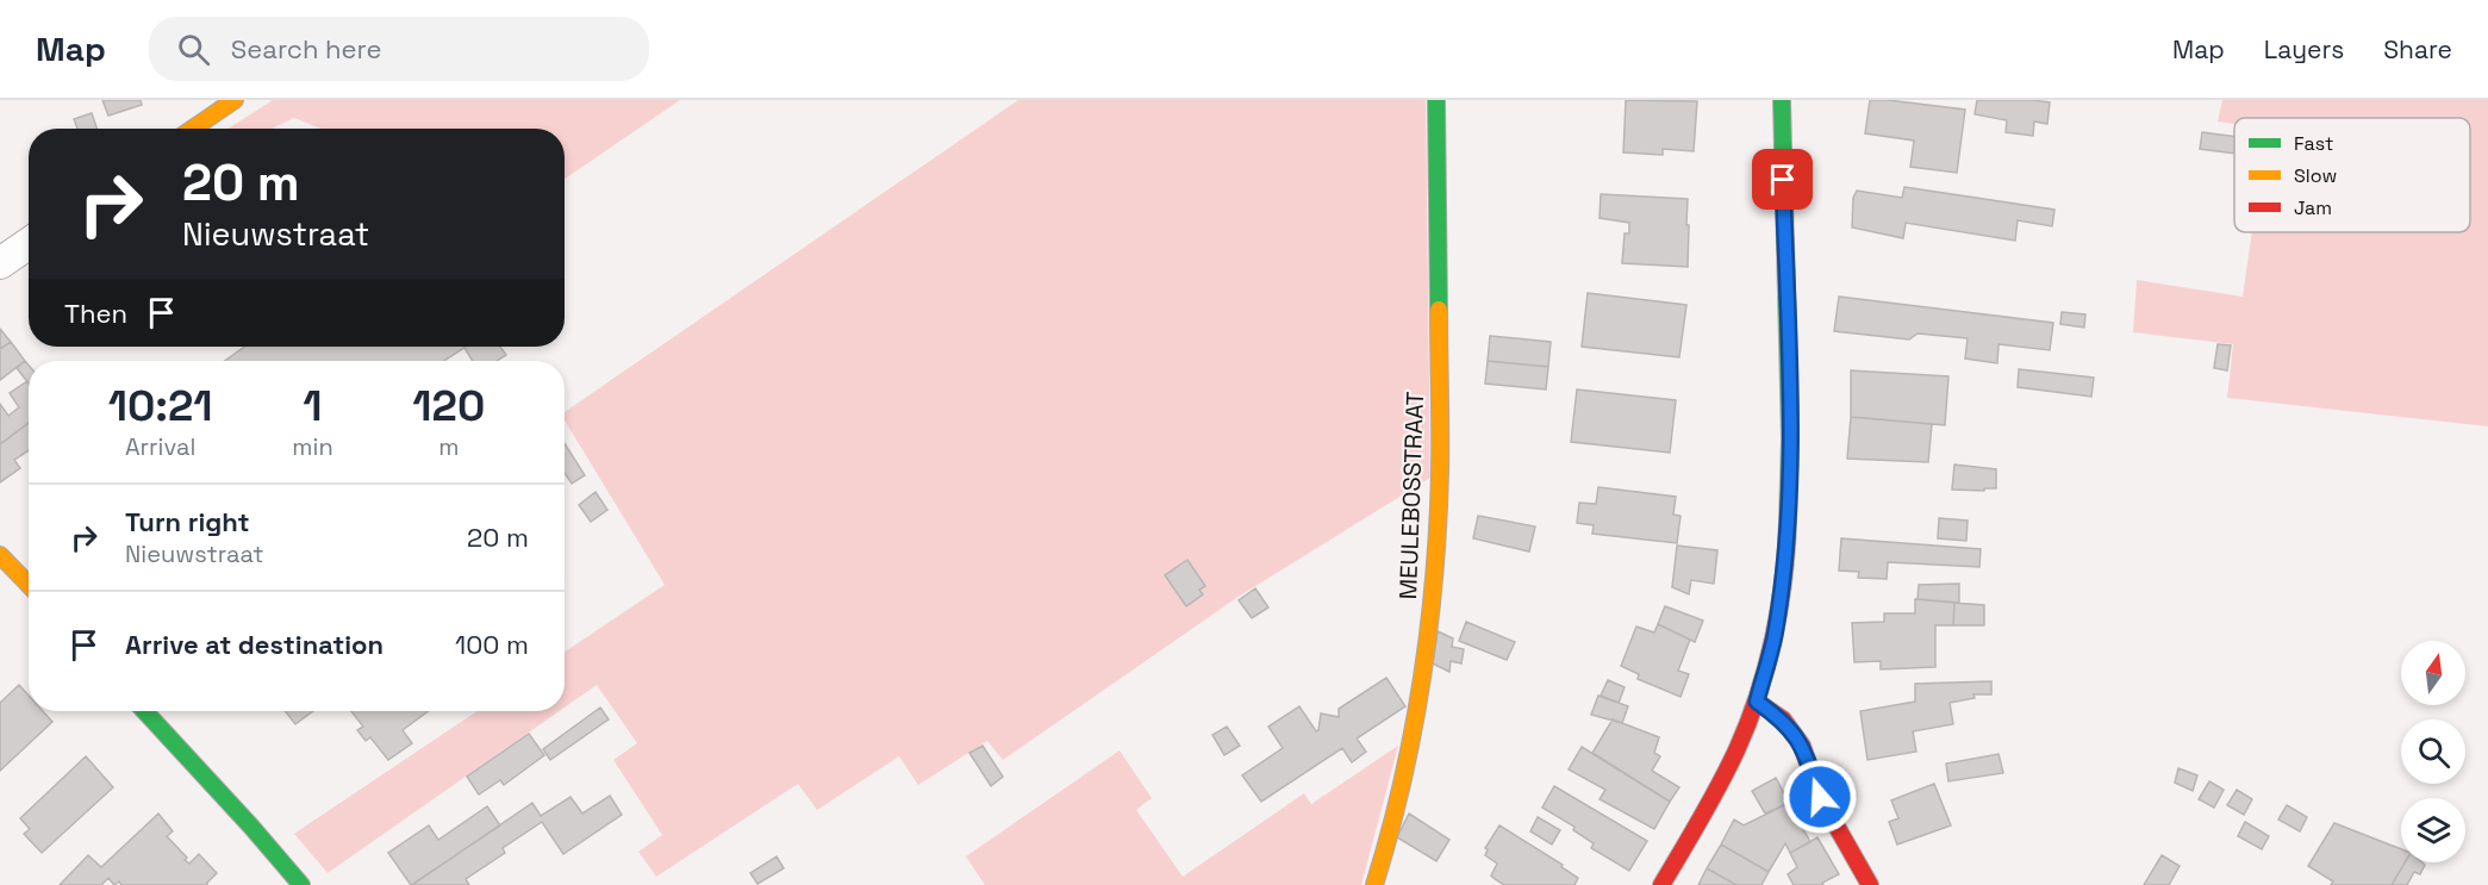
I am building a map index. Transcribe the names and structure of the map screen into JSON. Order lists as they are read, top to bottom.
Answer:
{
  "streets": {
    "street": ["MEULEBOSSTRAAT"]
  },
  "legend": ["Fast", "Slow", "Jam"],
  "north": "top",
  "page": {
    "header": "Map",
    "search": "Search here",
    "nav": ["Map", "Layers", "Share"],
    "turn": ["20 m", "Nieuwstraat"],
    "then": "Then",
    "eta": [
      "10:21",
      "Arrival",
      "1",
      "min",
      "120",
      "m"
    ],
    "list": [
      {
        "name": "Turn right",
        "note": "Nieuwstraat",
        "value": "20 m"
      },
      {
        "name": "Arrive at destination",
        "value": "100 m"
      }
    ]
  }
}
